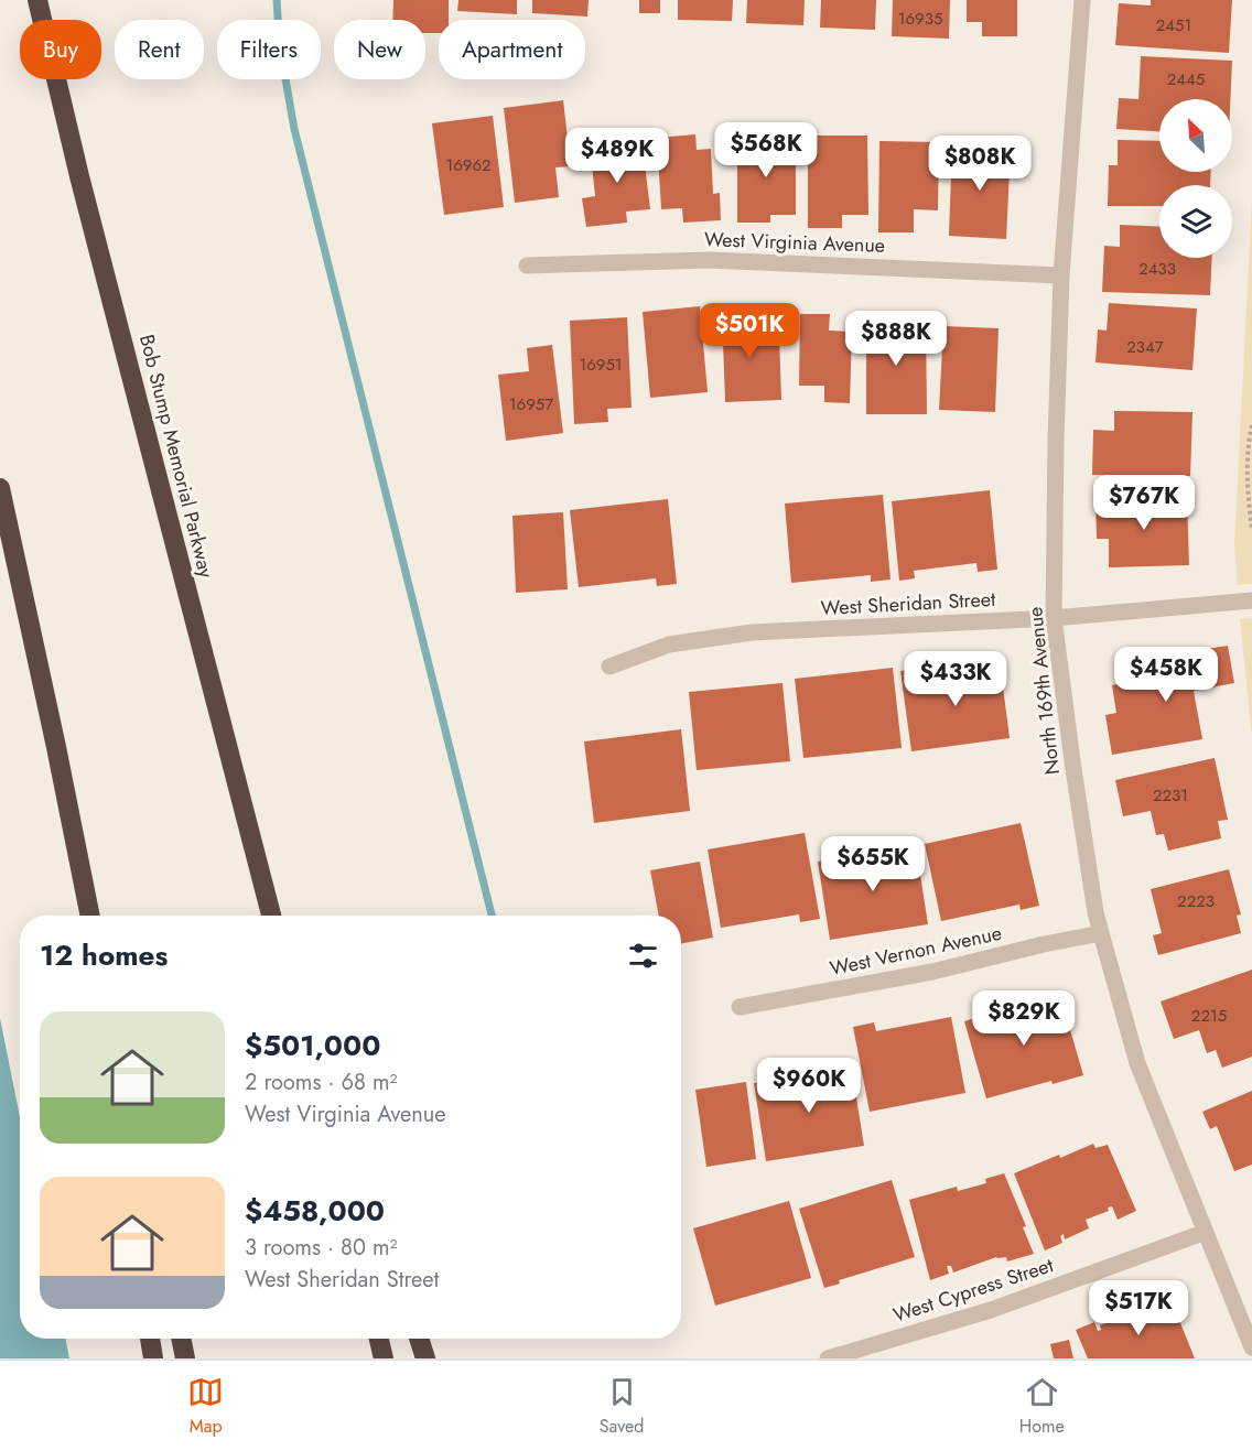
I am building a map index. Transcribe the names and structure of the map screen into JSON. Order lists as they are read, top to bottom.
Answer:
{
  "streets": {
    "highway": ["Bob Stump Memorial Parkway"],
    "street": [
      "West Virginia Avenue",
      "West Sheridan Street",
      "North 169th Avenue",
      "West Vernon Avenue",
      "West Cypress Street"
    ]
  },
  "crossings": [
    ["West Virginia Avenue", "North 169th Avenue"],
    ["West Sheridan Street", "North 169th Avenue"],
    ["North 169th Avenue", "West Vernon Avenue"],
    ["North 169th Avenue", "West Cypress Street"]
  ],
  "house_numbers": [
    "16935",
    "2451",
    "2445",
    "16962",
    "2433",
    "2347",
    "16951",
    "16957",
    "2231",
    "2223",
    "2215"
  ],
  "north": "top left",
  "page": {
    "chip": [
      "Buy",
      "Rent",
      "Filters",
      "New",
      "Apartment"
    ],
    "price": [
      "$568K",
      "$489K",
      "$808K",
      "$501K",
      "$888K",
      "$767K",
      "$458K",
      "$433K",
      "$655K",
      "$829K",
      "$960K",
      "$517K"
    ],
    "heading": "12 homes",
    "list": [
      {
        "name": "$501,000",
        "note": "2 rooms · 68 m² · West Virginia Avenue"
      },
      {
        "name": "$458,000",
        "note": "3 rooms · 80 m² · West Sheridan Street"
      }
    ],
    "tabs": ["Map", "Saved", "Home"]
  }
}
